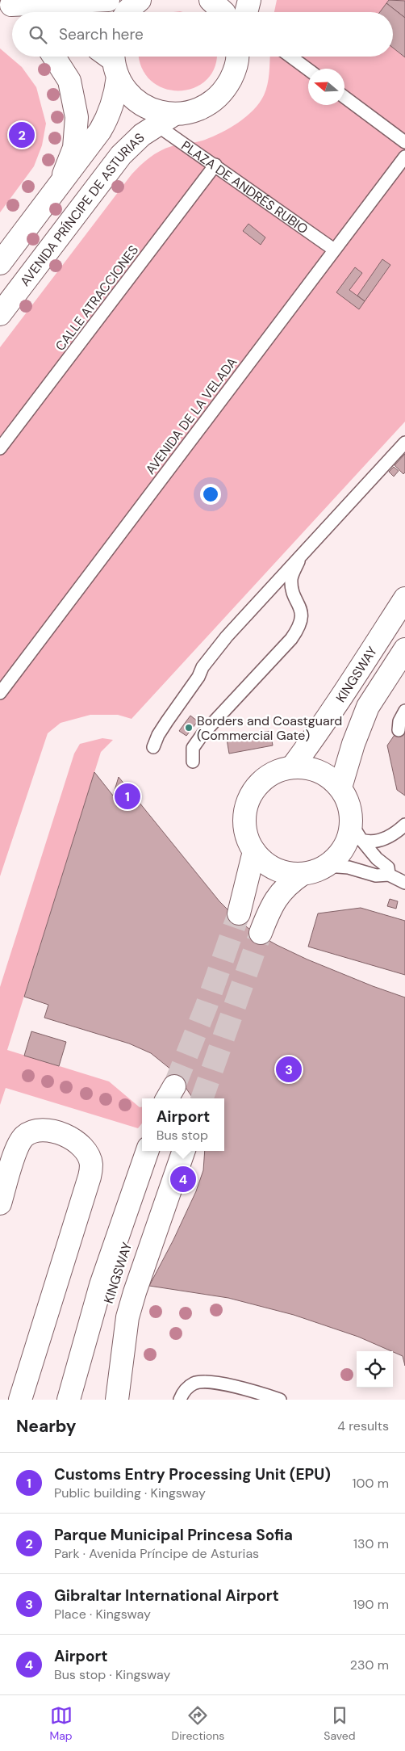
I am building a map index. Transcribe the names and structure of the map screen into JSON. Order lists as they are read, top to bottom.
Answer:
{
  "streets": {
    "main road": ["PLAZA DE ANDRÉS RUBIO", "AVENIDA PRÍNCIPE DE ASTURIAS", "KINGSWAY"],
    "lane": ["CALLE ATRACCIONES", "AVENIDA DE LA VELADA"]
  },
  "crossings": [
    ["PLAZA DE ANDRÉS RUBIO", "AVENIDA PRÍNCIPE DE ASTURIAS"],
    ["PLAZA DE ANDRÉS RUBIO", "CALLE ATRACCIONES"],
    ["PLAZA DE ANDRÉS RUBIO", "AVENIDA DE LA VELADA"]
  ],
  "places": ["Borders and Coastguard (Commercial Gate)"],
  "north": "left",
  "page": {
    "search": "Search here",
    "pins": [
      "2",
      "1",
      "3",
      "4"
    ],
    "popup": ["Airport", "Bus stop"],
    "heading": ["Nearby", "4 results"],
    "list": [
      {
        "mark": "1",
        "name": "Customs Entry Processing Unit (EPU)",
        "note": "Public building · Kingsway",
        "value": "100 m"
      },
      {
        "mark": "2",
        "name": "Parque Municipal Princesa Sofia",
        "note": "Park · Avenida Príncipe de Asturias",
        "value": "130 m"
      },
      {
        "mark": "3",
        "name": "Gibraltar International Airport",
        "note": "Place · Kingsway",
        "value": "190 m"
      },
      {
        "mark": "4",
        "name": "Airport",
        "note": "Bus stop · Kingsway",
        "value": "230 m"
      }
    ],
    "nav": ["Map", "Directions", "Saved"]
  }
}
